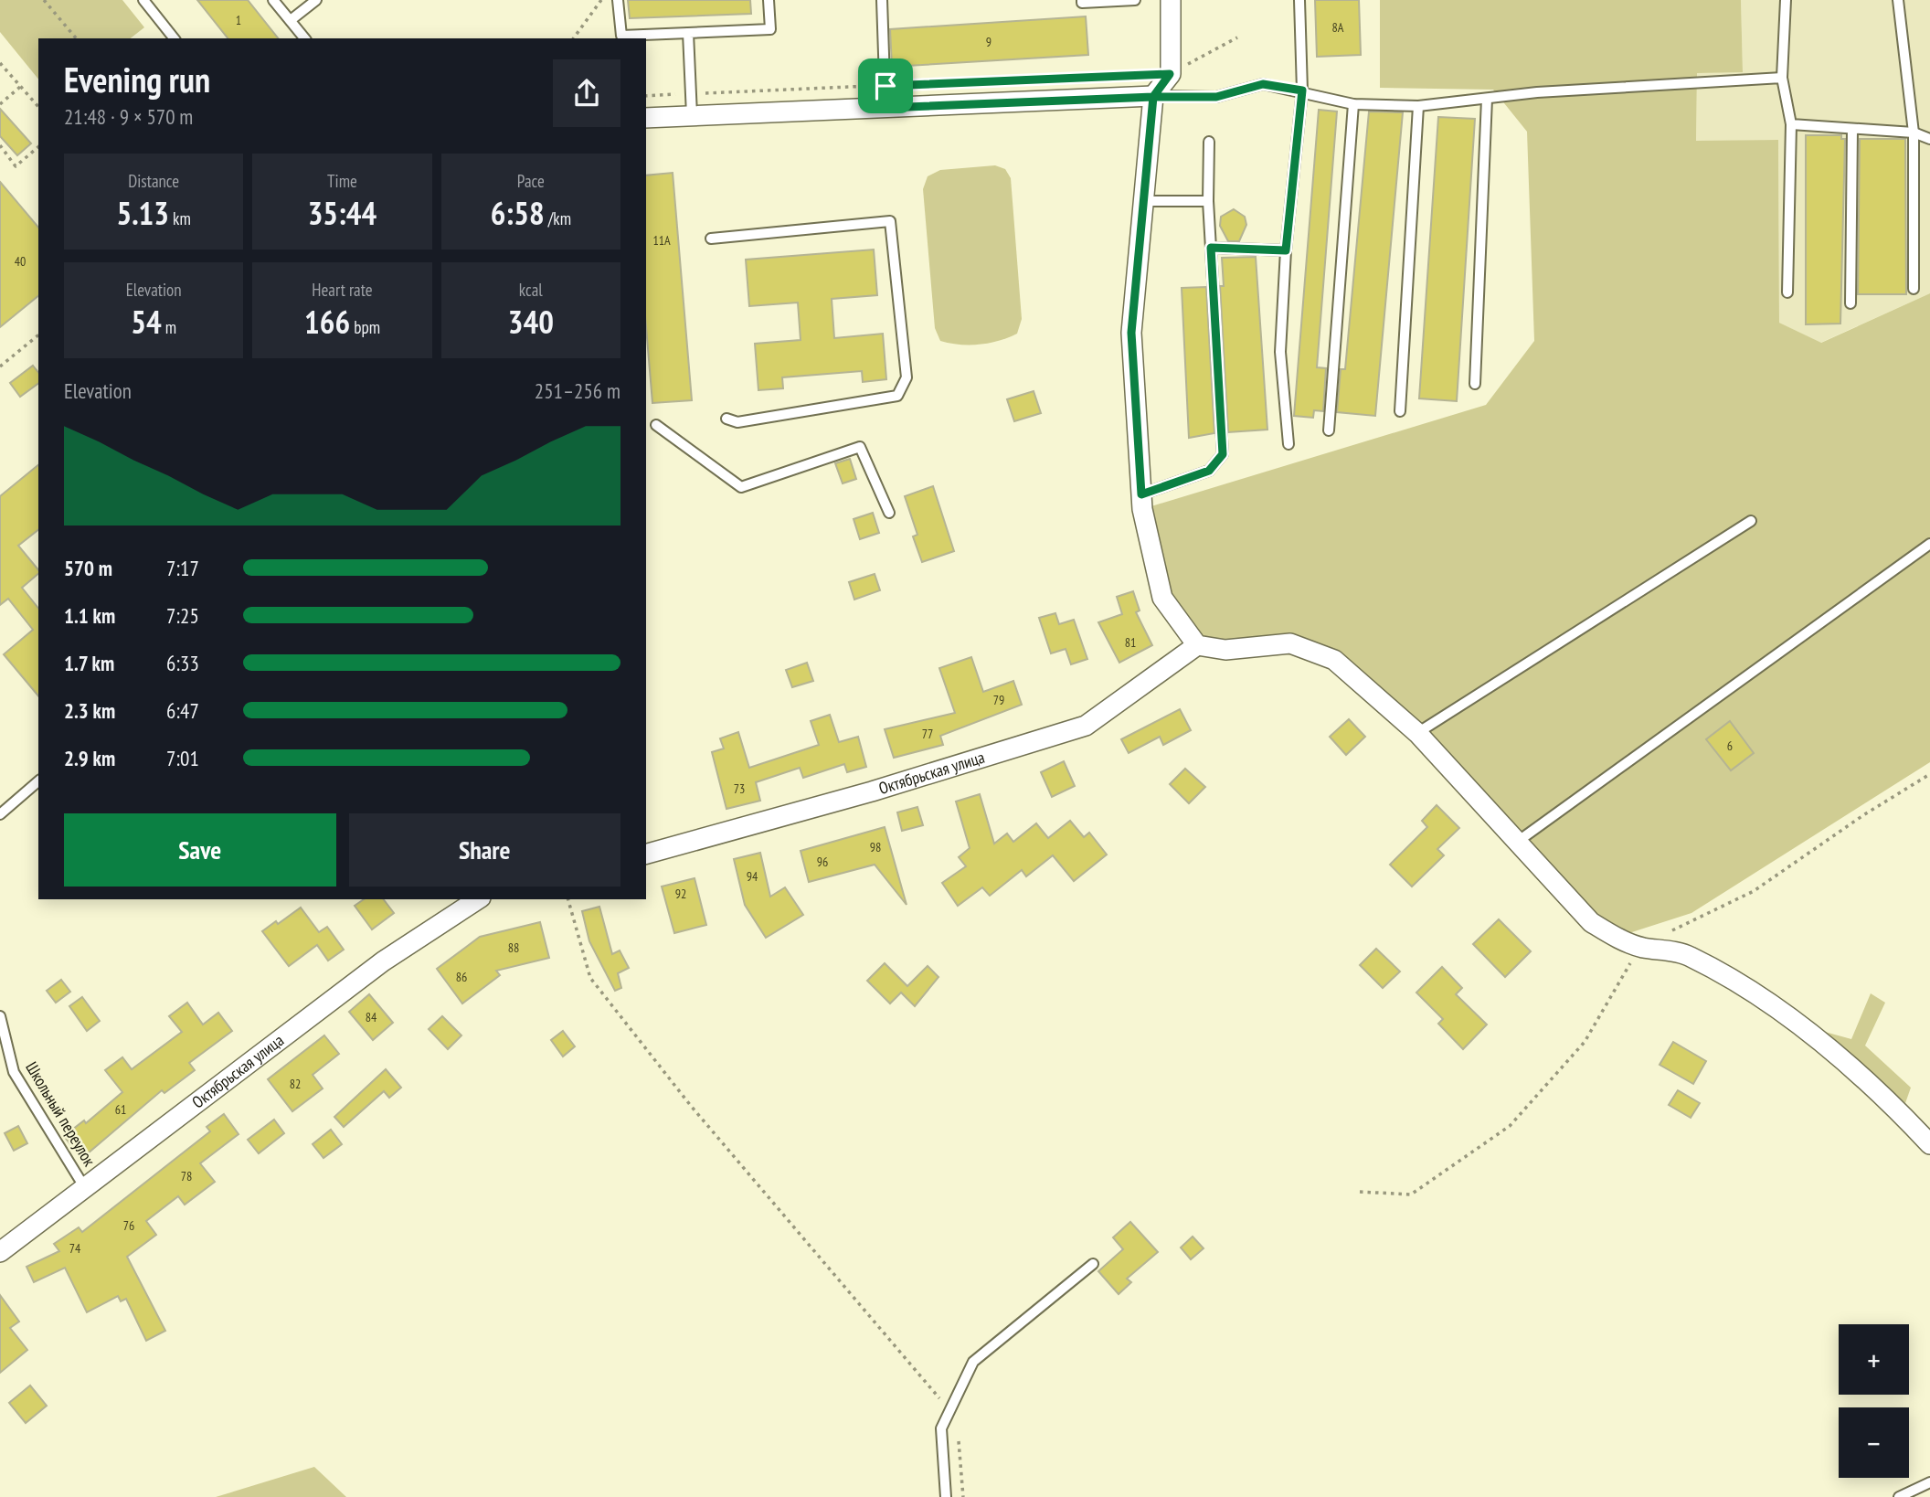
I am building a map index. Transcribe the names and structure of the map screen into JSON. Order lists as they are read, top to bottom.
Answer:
{
  "streets": {
    "street": ["Октябрьская улица"],
    "lane": ["Школьный переулок"]
  },
  "crossings": [
    ["Октябрьская улица", "Школьный переулок"]
  ],
  "house_numbers": [
    "1",
    "8А",
    "9",
    "11А",
    "40",
    "81",
    "79",
    "77",
    "6",
    "73",
    "98",
    "96",
    "94",
    "92",
    "88",
    "86",
    "84",
    "82",
    "61",
    "78",
    "76",
    "74"
  ],
  "page": {
    "heading": ["Evening run", "21:48 · 9 × 570 m"],
    "stats": [
      ["Distance", "5.13 km"],
      ["Time", "35:44"],
      ["Pace", "6:58 /km"],
      ["Elevation", "54 m"],
      ["Heart rate", "166 bpm"],
      ["kcal", "340"]
    ],
    "chart": ["Elevation", "251–256 m"],
    "list": [
      {
        "name": "570 m",
        "note": "7:17"
      },
      {
        "name": "1.1 km",
        "note": "7:25"
      },
      {
        "name": "1.7 km",
        "note": "6:33"
      },
      {
        "name": "2.3 km",
        "note": "6:47"
      },
      {
        "name": "2.9 km",
        "note": "7:01"
      }
    ],
    "buttons": ["Save", "Share"],
    "map_buttons": ["+", "−"]
  }
}
